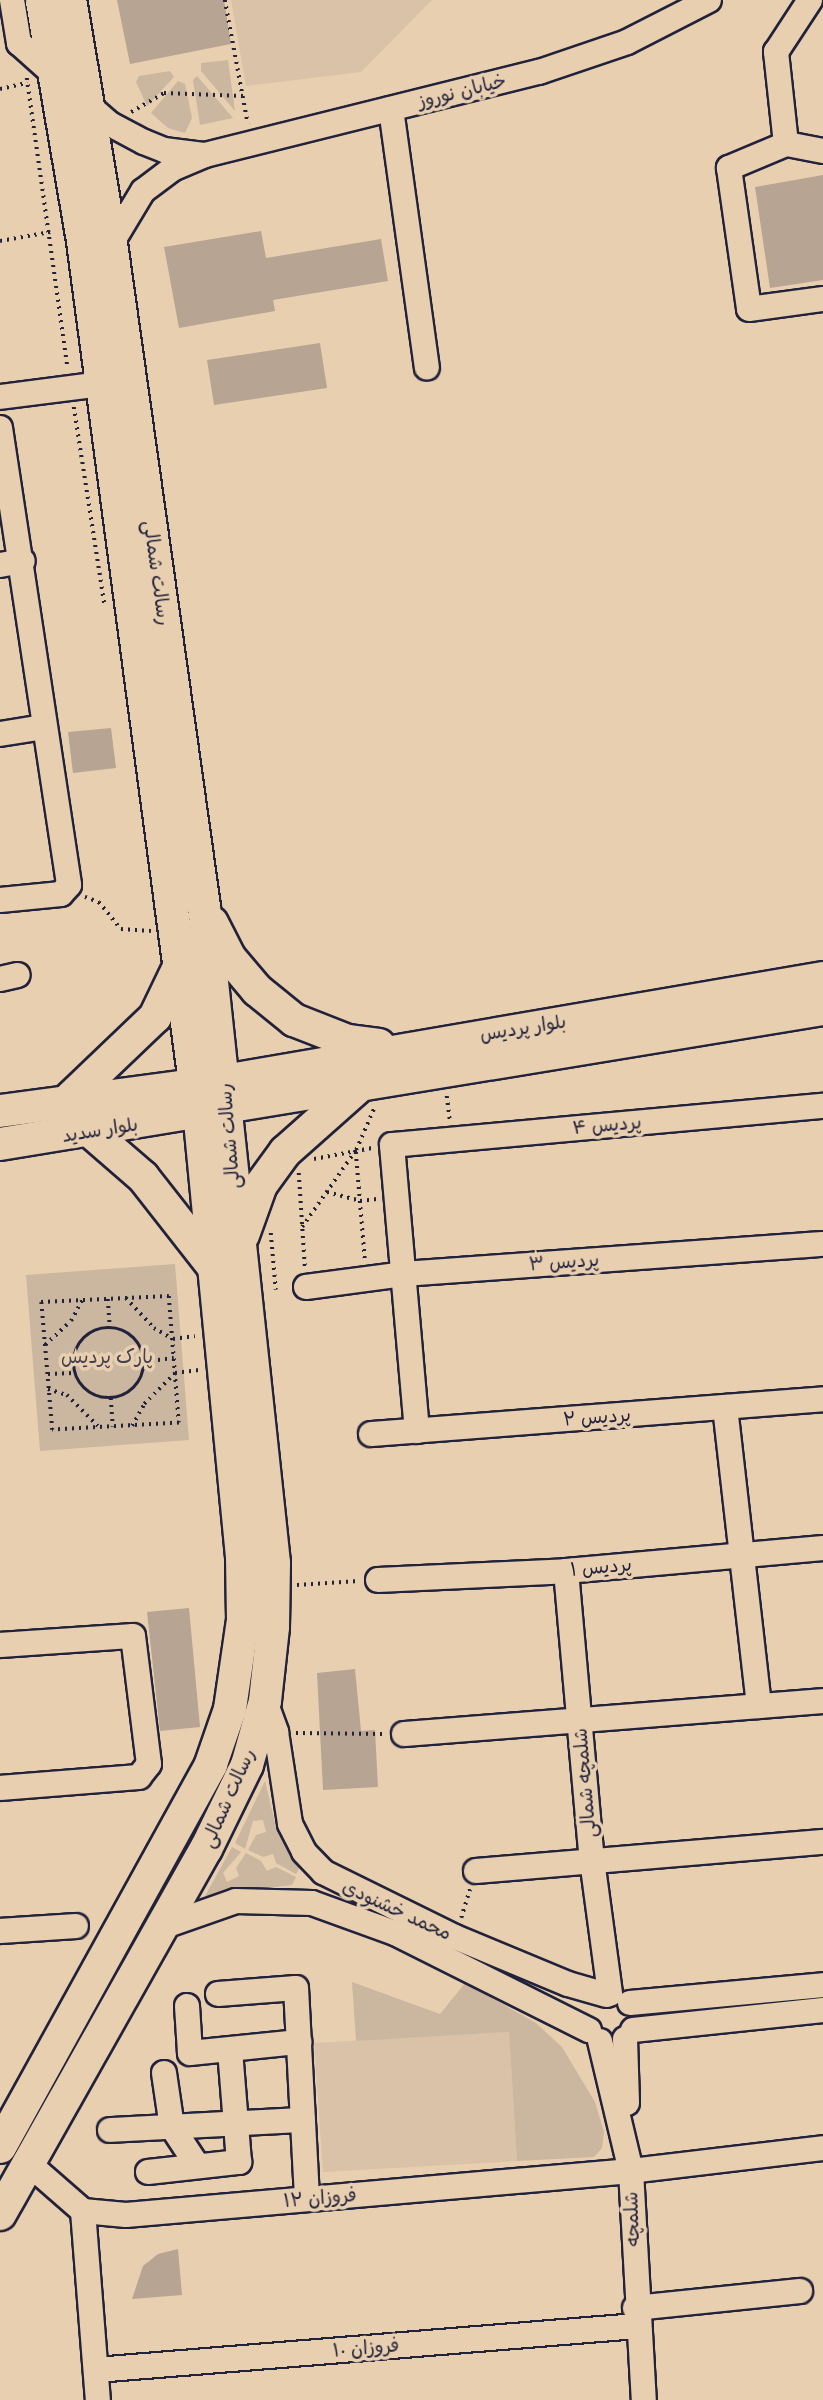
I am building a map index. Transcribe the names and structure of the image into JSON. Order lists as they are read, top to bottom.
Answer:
{
  "streets": {
    "main road": ["رسالت شمالی", "بلوار پردیس", "بلوار سدید"],
    "street": [
      "خیابان نوروز",
      "پردیس ۴",
      "پردیس ۳",
      "پردیس ۲",
      "پردیس ۱",
      "شلمچه شمالی",
      "محمد خشنودی",
      "فروزان ۱۲",
      "شلمچه",
      "فروزان ۱۰"
    ]
  },
  "crossings": [
    ["خیابان نوروز", "رسالت شمالی"],
    ["رسالت شمالی", "بلوار پردیس"],
    ["رسالت شمالی", "بلوار سدید"],
    ["رسالت شمالی", "محمد خشنودی"],
    ["بلوار پردیس", "بلوار سدید"],
    ["پردیس ۱", "شلمچه شمالی"],
    ["شلمچه شمالی", "محمد خشنودی"],
    ["شلمچه شمالی", "شلمچه"],
    ["محمد خشنودی", "شلمچه"],
    ["فروزان ۱۲", "شلمچه"],
    ["شلمچه", "فروزان ۱۰"]
  ],
  "parks": ["پارک پردیس"]
}
